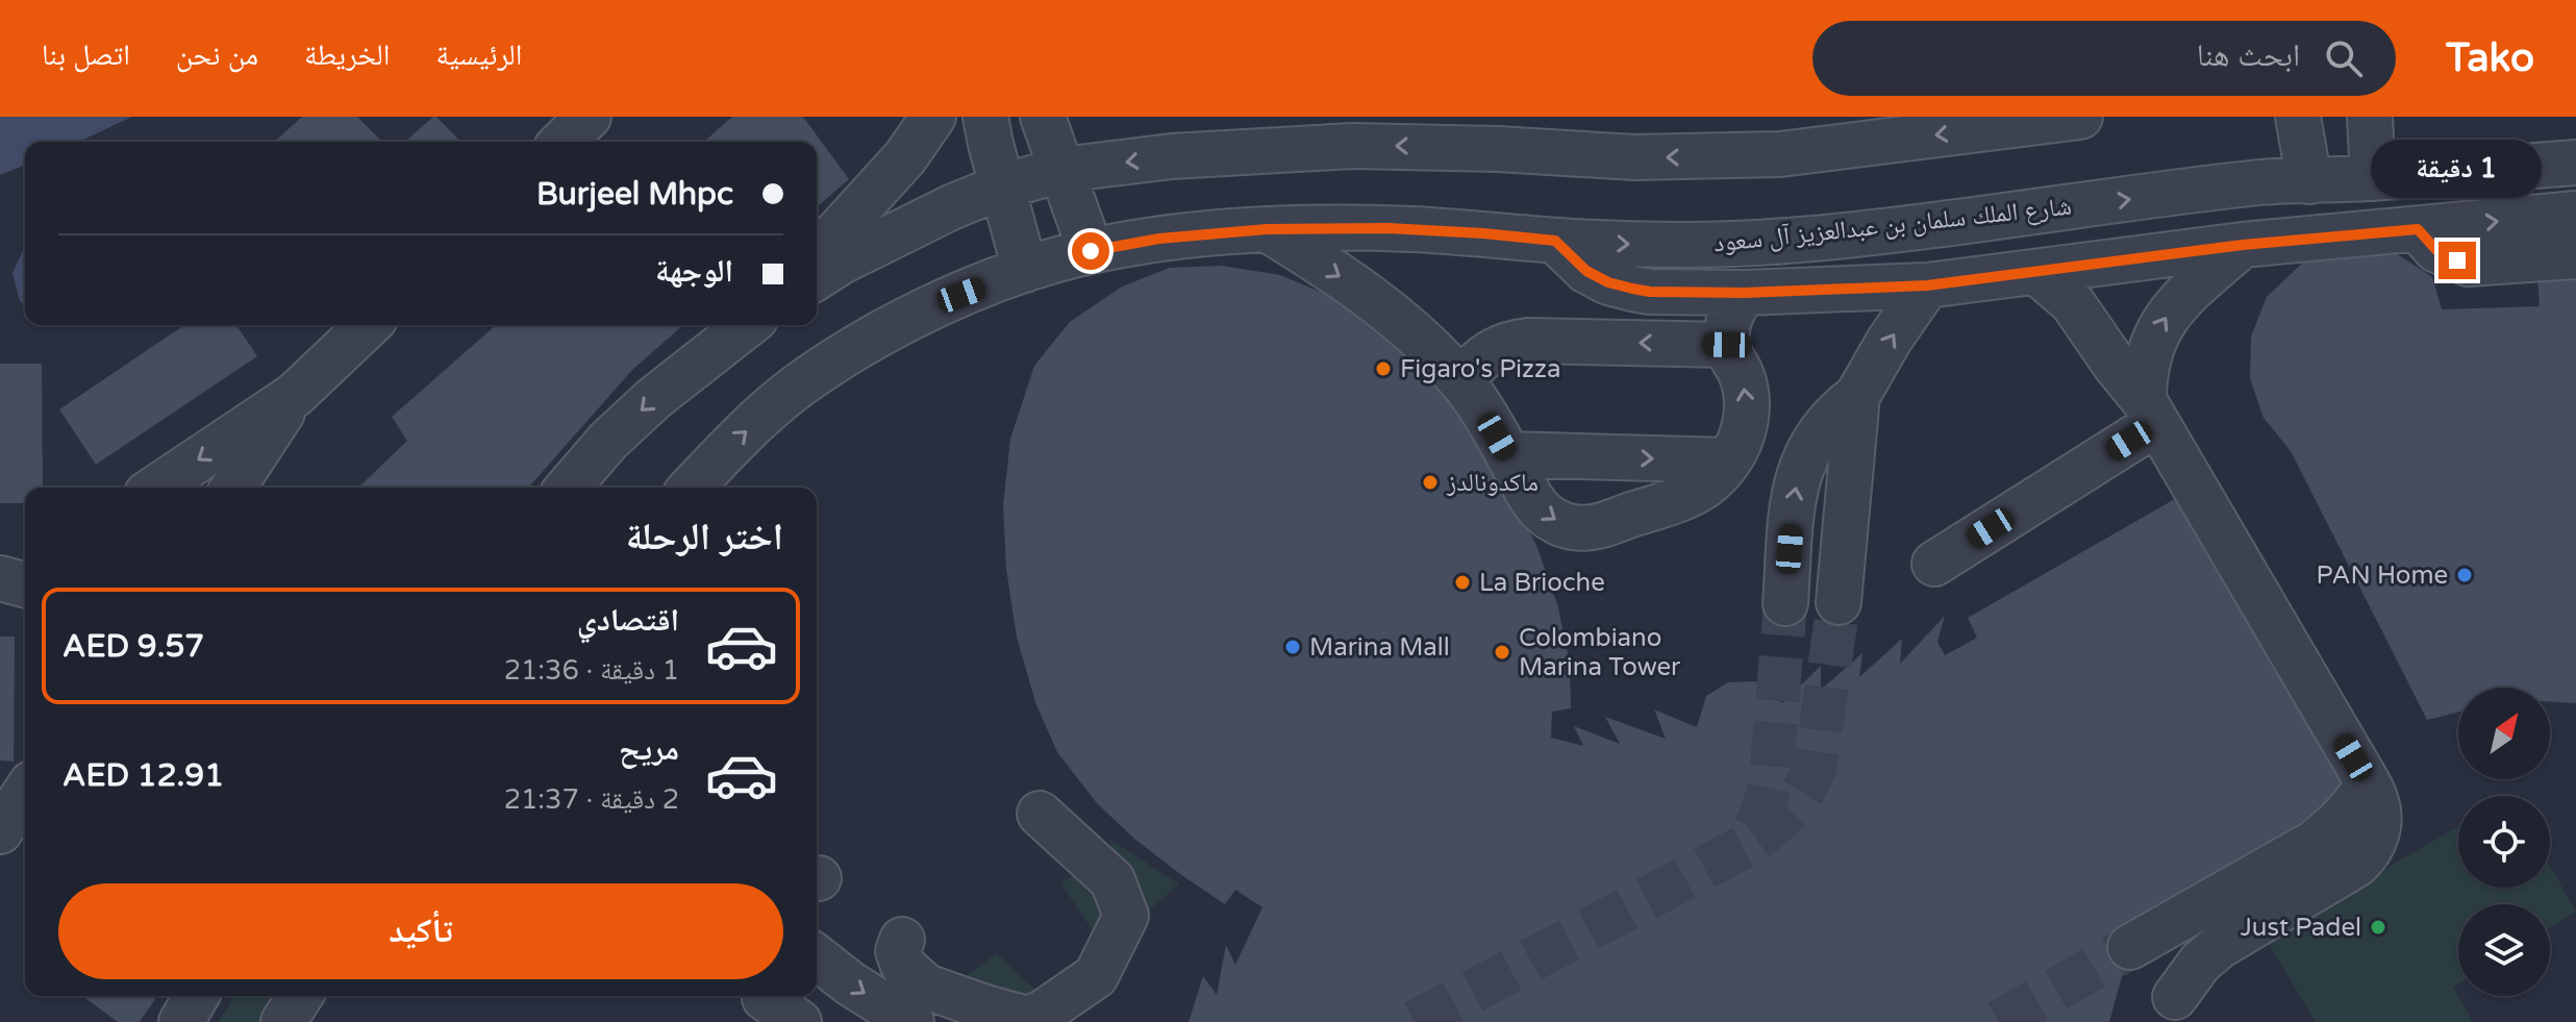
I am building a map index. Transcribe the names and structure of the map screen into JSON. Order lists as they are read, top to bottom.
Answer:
{
  "streets": {
    "street": ["شارع الملك سلمان بن عبدالعزيز آل سعود"]
  },
  "places": [
    "Figaro's Pizza",
    "ماكدونالدز",
    "PAN Home",
    "La Brioche",
    "Marina Mall",
    "Colombiano Marina Tower",
    "Just Padel"
  ],
  "north": "top right",
  "page": {
    "header": "Tako",
    "search": "ابحث هنا",
    "nav": [
      "الرئيسية",
      "الخريطة",
      "من نحن",
      "اتصل بنا"
    ],
    "bubble": "1 دقيقة",
    "banner": ["Burjeel Mhpc", "الوجهة"],
    "heading": "اختر الرحلة",
    "list": [
      {
        "name": "اقتصادي",
        "note": "1 دقيقة · 21:36",
        "value": "AED 9.57"
      },
      {
        "name": "مريح",
        "note": "2 دقيقة · 21:37",
        "value": "AED 12.91"
      }
    ],
    "buttons": "تأكيد"
  }
}
